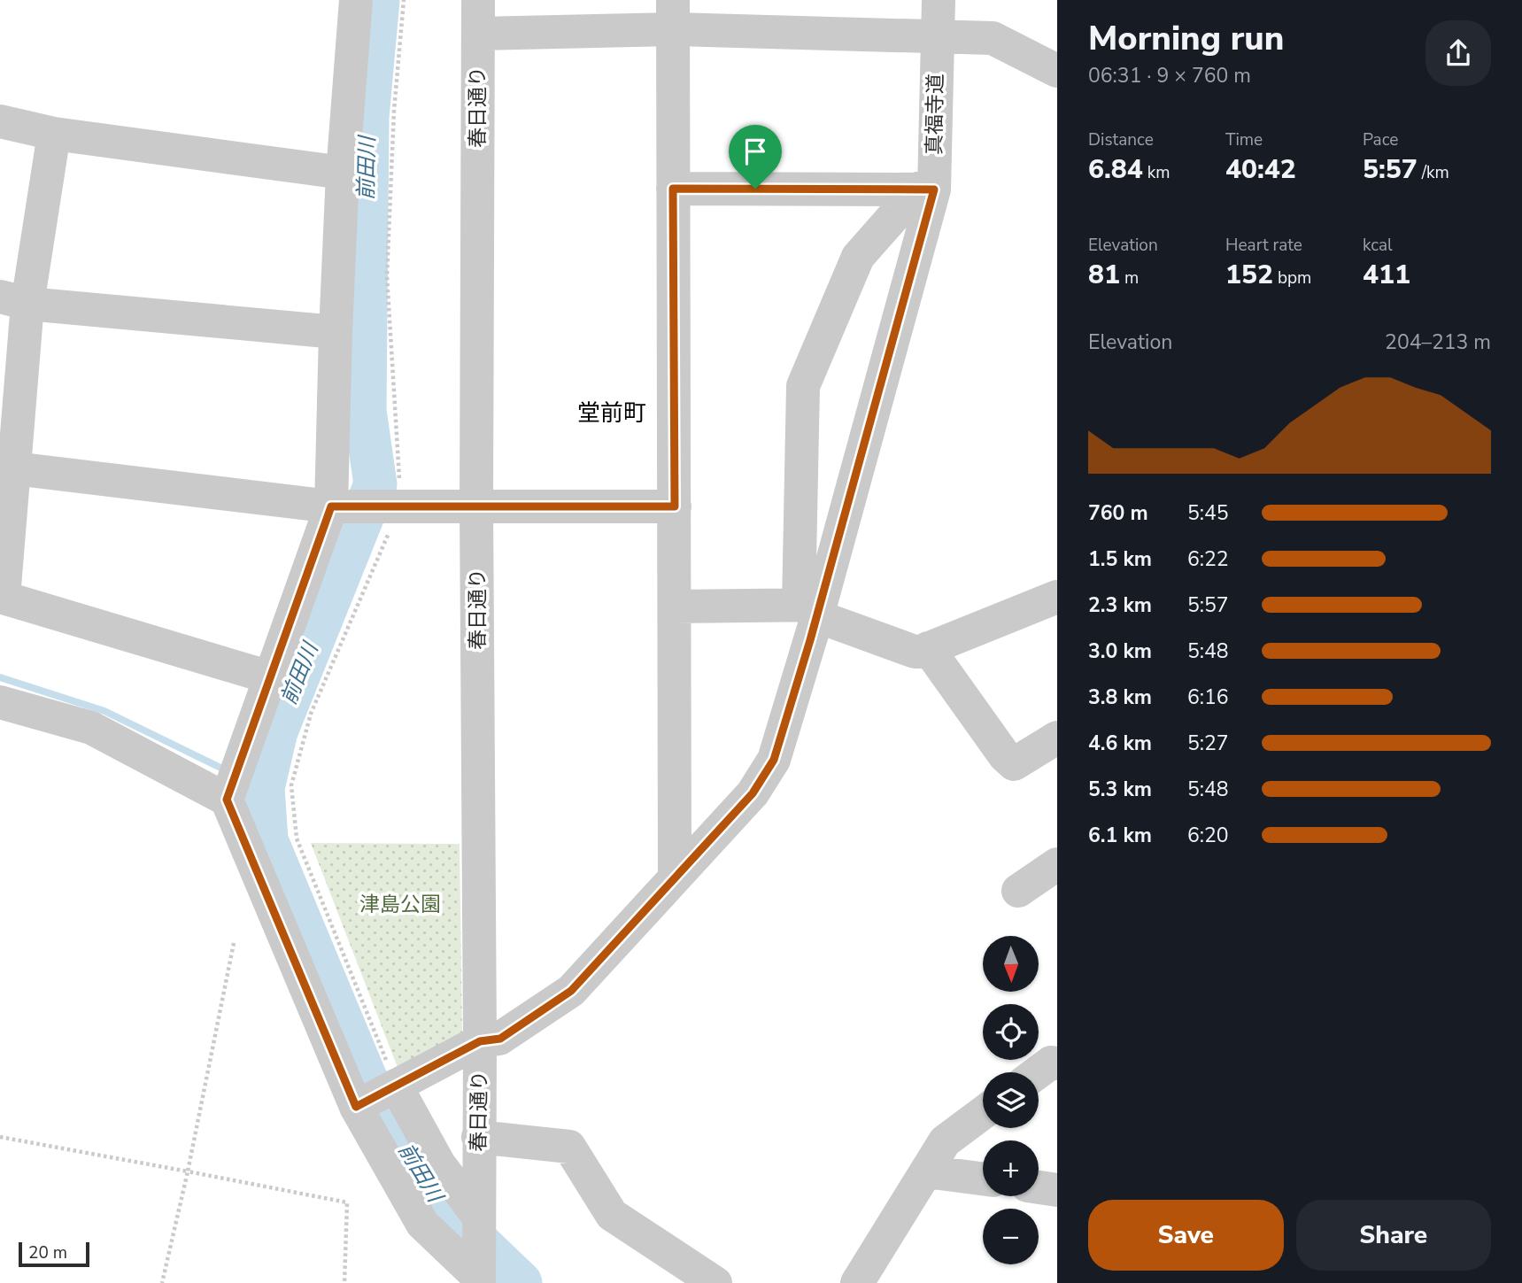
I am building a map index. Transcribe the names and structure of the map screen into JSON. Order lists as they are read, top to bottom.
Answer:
{
  "streets": {
    "street": ["春日通り", "真福寺道"]
  },
  "crossings": [
    ["春日通り", "真福寺道"]
  ],
  "districts": ["堂前町"],
  "water": ["前田川"],
  "parks": ["津島公園"],
  "scale_bar": "20 m",
  "north": "bottom",
  "page": {
    "heading": ["Morning run", "06:31 · 9 × 760 m"],
    "stats": [
      ["Distance", "6.84 km"],
      ["Time", "40:42"],
      ["Pace", "5:57 /km"],
      ["Elevation", "81 m"],
      ["Heart rate", "152 bpm"],
      ["kcal", "411"]
    ],
    "chart": ["Elevation", "204–213 m"],
    "list": [
      {
        "name": "760 m",
        "note": "5:45"
      },
      {
        "name": "1.5 km",
        "note": "6:22"
      },
      {
        "name": "2.3 km",
        "note": "5:57"
      },
      {
        "name": "3.0 km",
        "note": "5:48"
      },
      {
        "name": "3.8 km",
        "note": "6:16"
      },
      {
        "name": "4.6 km",
        "note": "5:27"
      },
      {
        "name": "5.3 km",
        "note": "5:48"
      },
      {
        "name": "6.1 km",
        "note": "6:20"
      }
    ],
    "map_buttons": ["+", "−"],
    "buttons": ["Save", "Share"],
    "scale": "20 m"
  }
}
